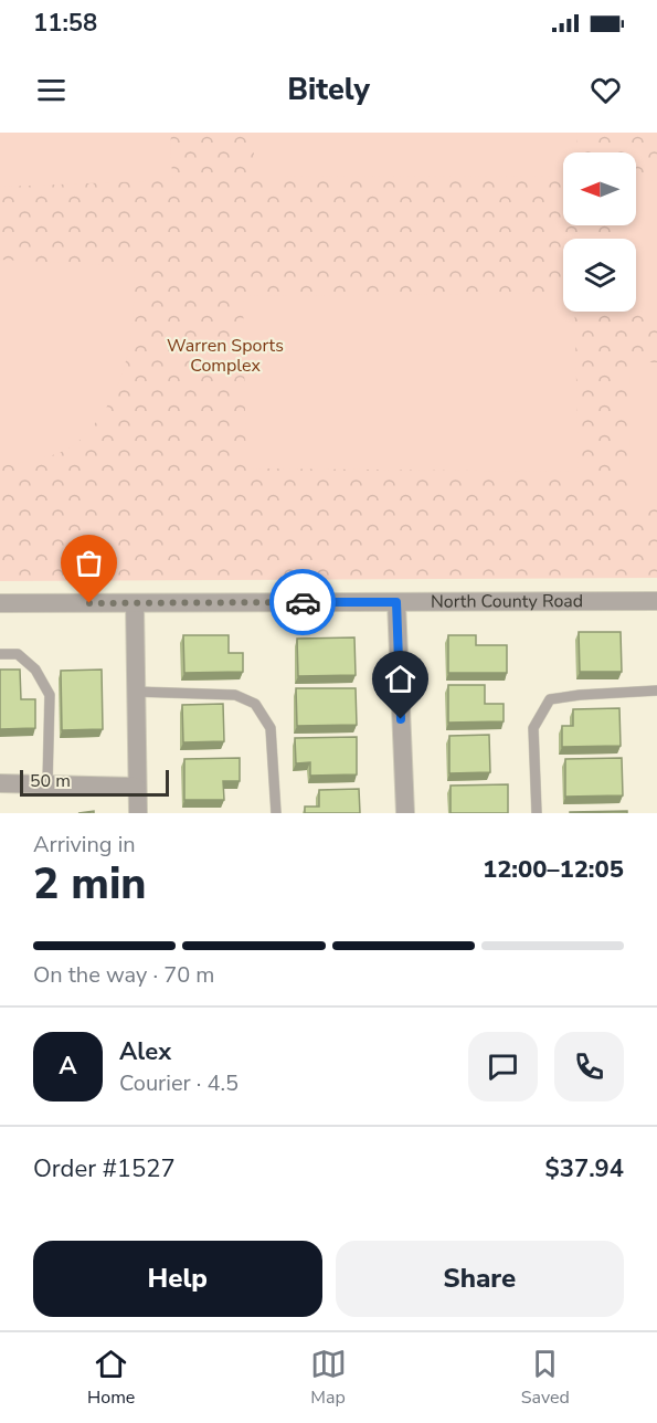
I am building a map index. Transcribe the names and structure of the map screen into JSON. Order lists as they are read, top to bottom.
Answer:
{
  "streets": {
    "street": ["North County Road"]
  },
  "parks": ["Warren Sports Complex"],
  "scale_bar": "50 m",
  "north": "left",
  "page": {
    "status": "11:58",
    "header": "Bitely",
    "scale": "50 m",
    "heading": ["2 min", "Arriving in", "12:00–12:05"],
    "panel": [
      "Alex",
      "Courier · 4.5",
      "Order #1527",
      "$37.94"
    ],
    "bar": "On the way · 70 m",
    "round": "A",
    "buttons": ["Help", "Share"],
    "tabs": ["Home", "Map", "Saved"]
  }
}
